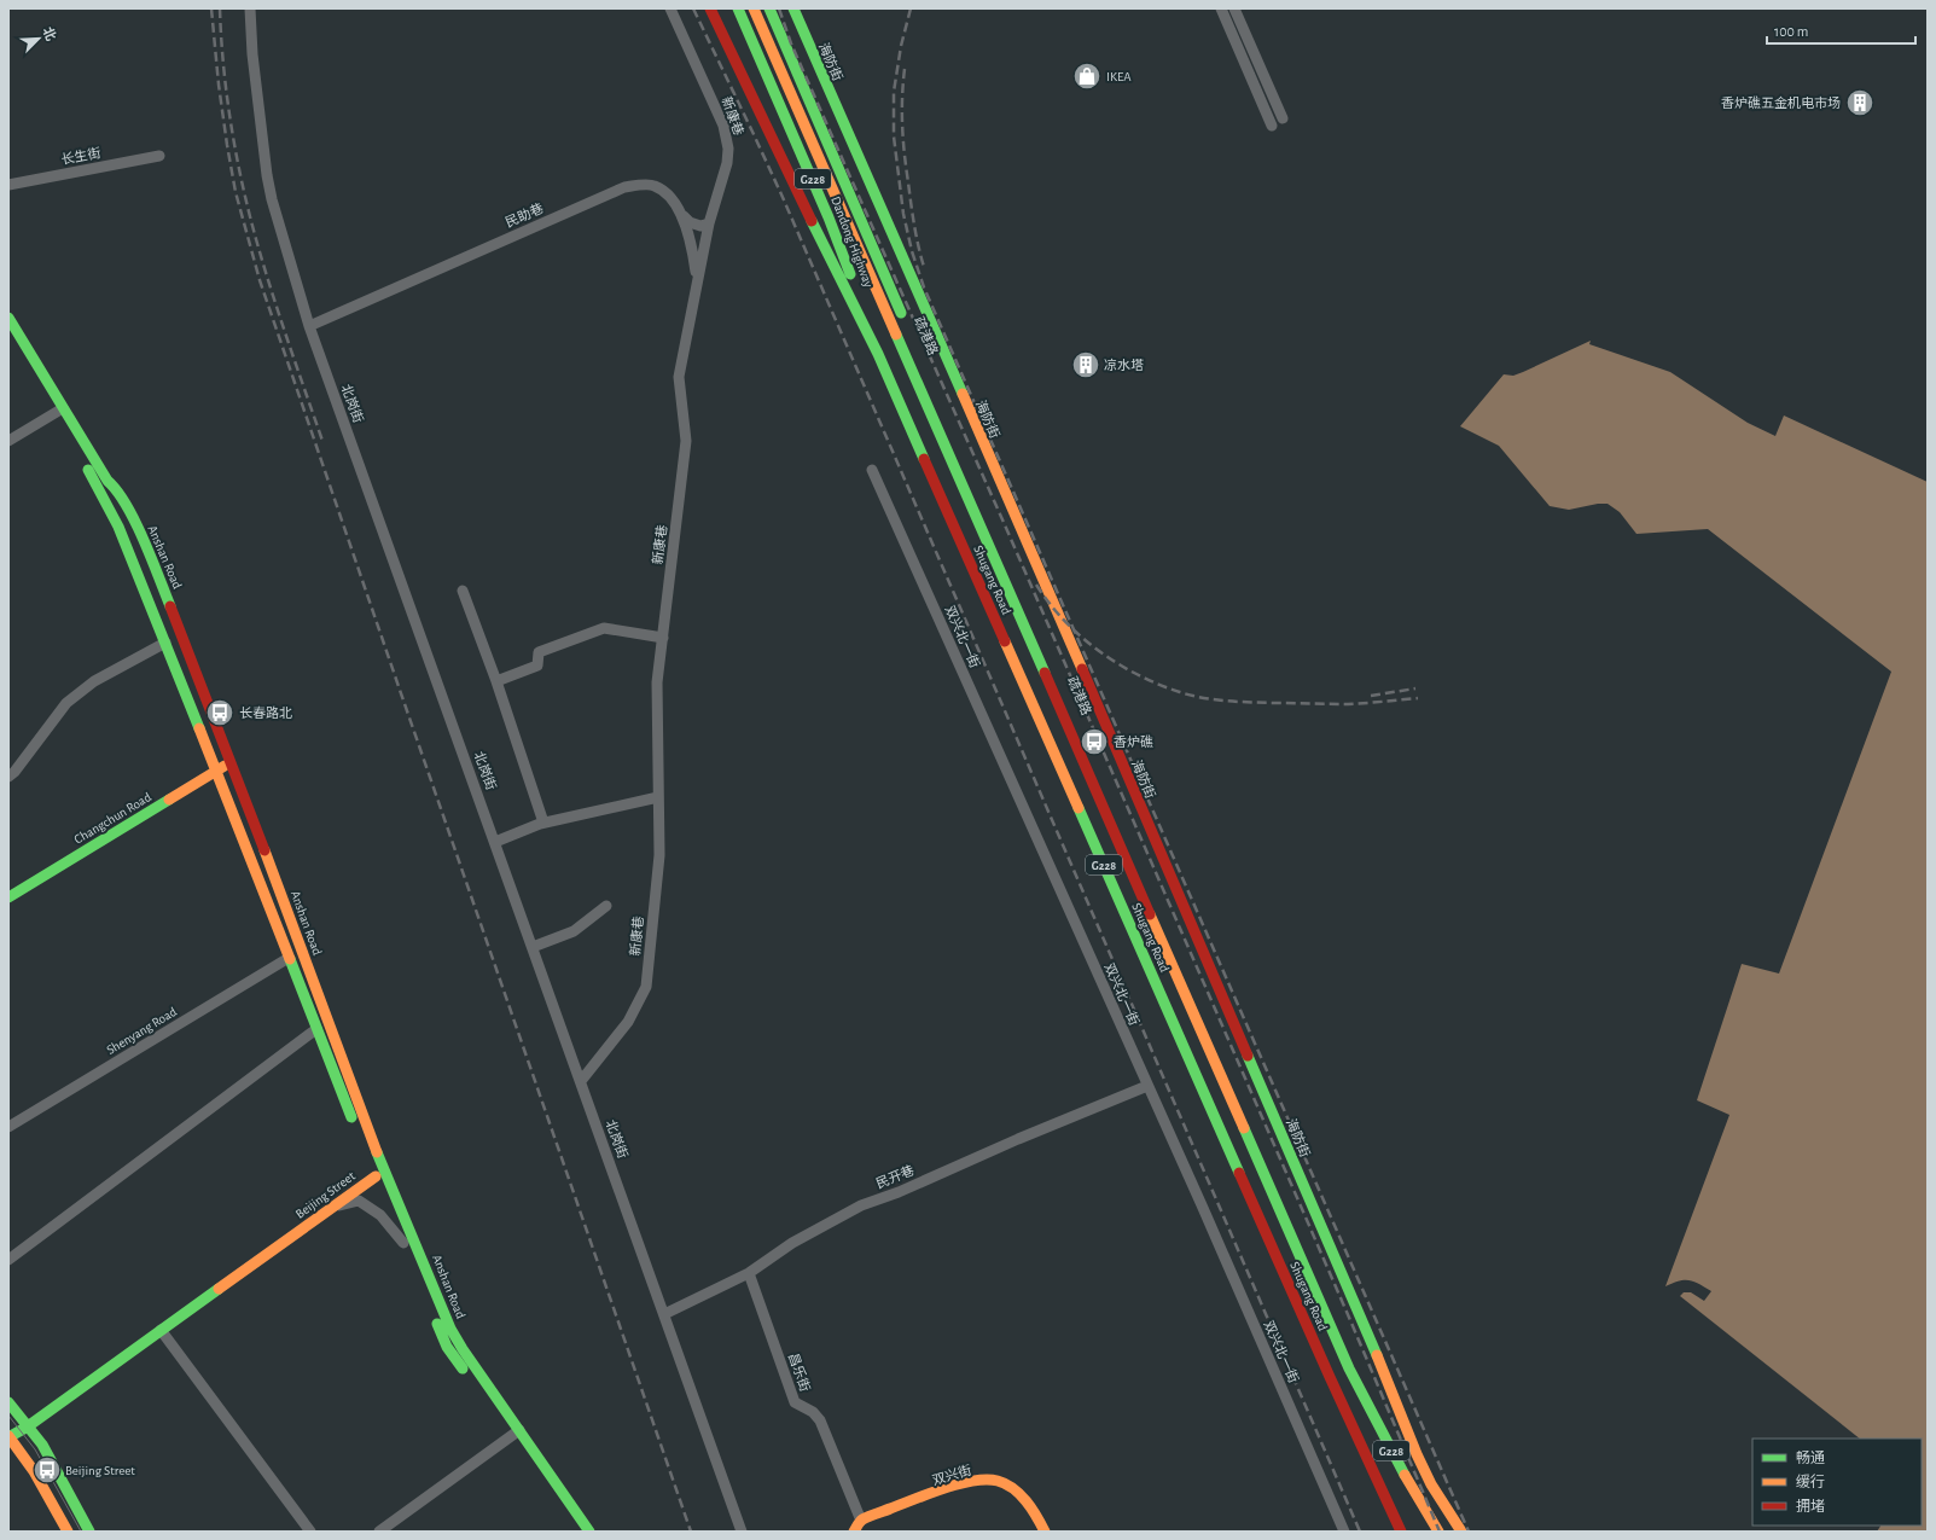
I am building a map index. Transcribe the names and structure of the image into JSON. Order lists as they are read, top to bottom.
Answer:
{
  "streets": {
    "main road": [
      "海防街",
      "G228",
      "Dandong Highway",
      "疏港路",
      "Anshan Road",
      "Shugang Road",
      "Changchun Road",
      "Beijing Street",
      "双兴街"
    ],
    "street": [
      "新康巷",
      "长生街",
      "民助巷",
      "北岗街",
      "双兴北一街",
      "Shenyang Road",
      "民开巷",
      "昌乐街"
    ]
  },
  "crossings": [
    ["新康巷", "民助巷"],
    ["新康巷", "北岗街"],
    ["民助巷", "北岗街"],
    ["Dandong Highway", "Shugang Road"],
    ["疏港路", "Shugang Road"],
    ["北岗街", "民开巷"],
    ["Anshan Road", "Changchun Road"],
    ["Anshan Road", "Shenyang Road"],
    ["Anshan Road", "Beijing Street"],
    ["双兴北一街", "民开巷"],
    ["民开巷", "昌乐街"],
    ["昌乐街", "双兴街"]
  ],
  "places": {
    "shop": ["IKEA"],
    "building": ["香炉礁五金机电市场", "凉水塔"],
    "bus stop": ["长春路北", "香炉礁", "Beijing Street"]
  },
  "legend": ["畅通", "缓行", "拥堵"],
  "scale_bar": "100 m",
  "north": "top right"
}
